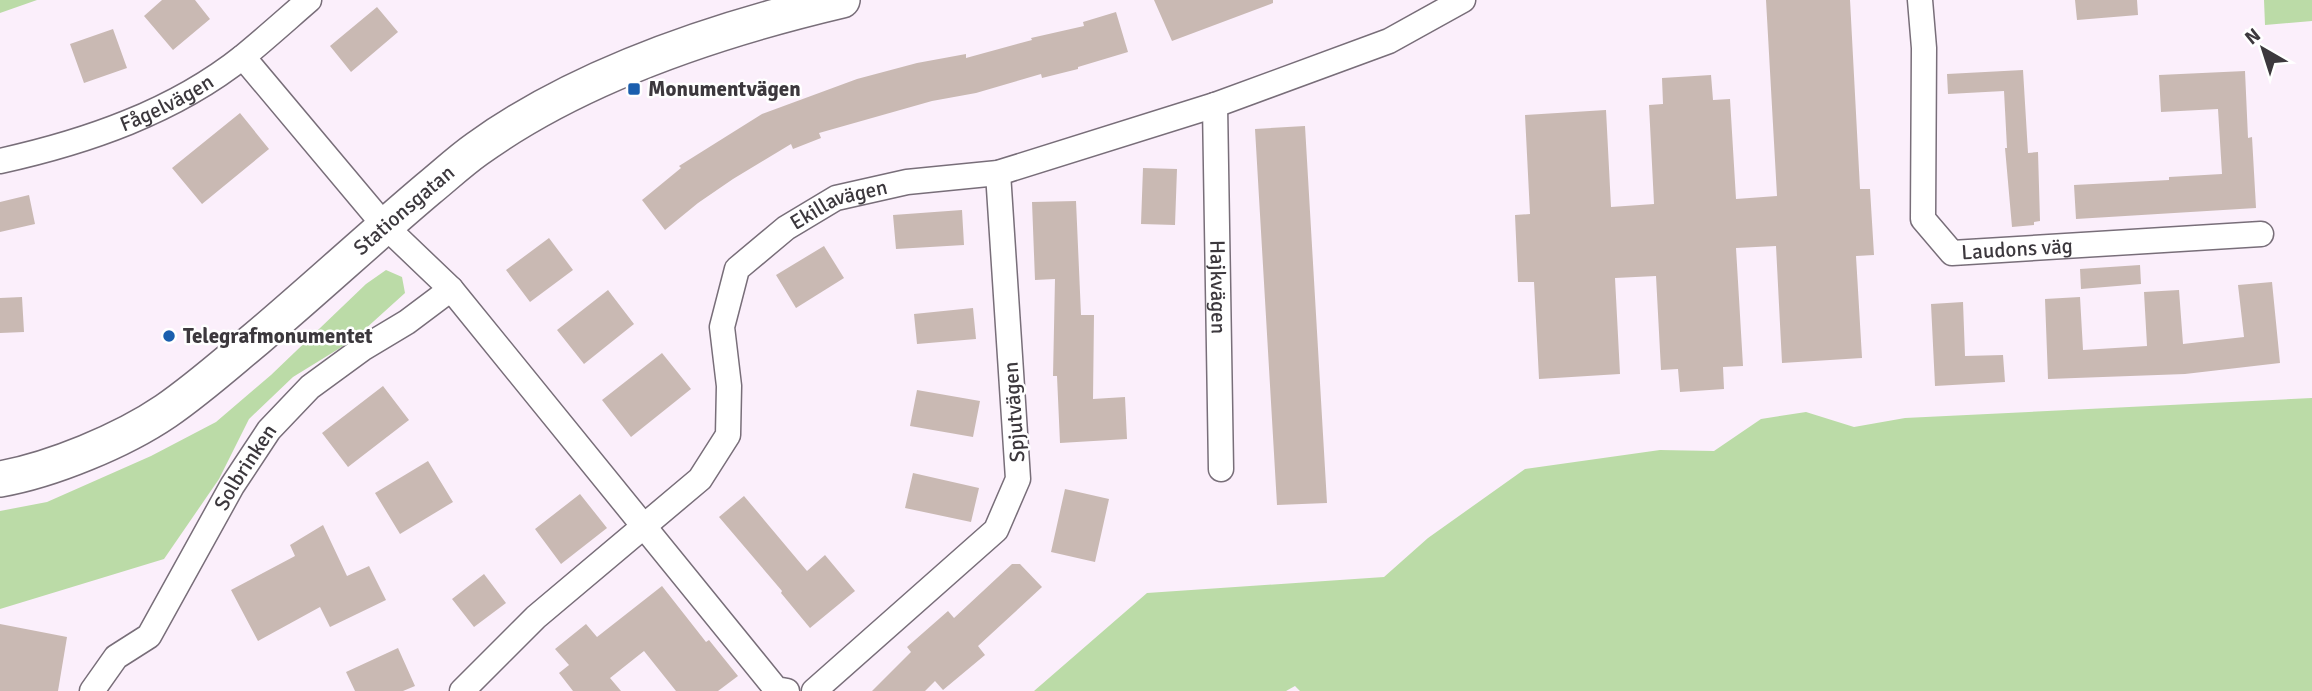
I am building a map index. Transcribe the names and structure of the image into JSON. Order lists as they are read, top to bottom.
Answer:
{
  "streets": {
    "street": [
      "Fågelvägen",
      "Ekillavägen",
      "Stationsgatan",
      "Laudons väg",
      "Hajkvägen",
      "Spjutvägen",
      "Solbrinken"
    ]
  },
  "crossings": [
    ["Ekillavägen", "Hajkvägen"],
    ["Ekillavägen", "Spjutvägen"]
  ],
  "places": {
    "transit": ["Monumentvägen"],
    "other": ["Telegrafmonumentet"]
  },
  "north": "top left"
}
